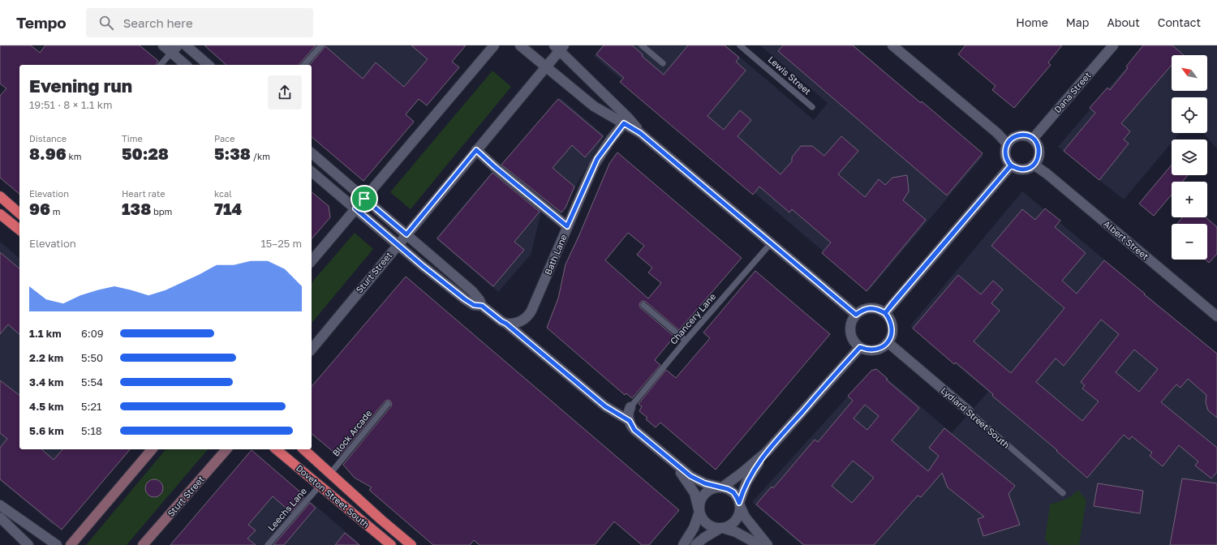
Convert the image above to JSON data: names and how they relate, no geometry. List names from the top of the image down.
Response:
{
  "streets": {
    "highway": ["Doveton Street South"],
    "main road": ["Sturt Street"],
    "street": [
      "Dana Street",
      "Albert Street",
      "Bath Lane",
      "Lydiard Street South"
    ],
    "lane": [
      "Lewis Street",
      "Chancery Lane",
      "Block Arcade",
      "Leechs Lane"
    ]
  },
  "crossings": [
    ["Dana Street", "Albert Street"],
    ["Block Arcade", "Doveton Street South"],
    ["Doveton Street South", "Leechs Lane"]
  ],
  "north": "top left",
  "page": {
    "header": "Tempo",
    "search": "Search here",
    "nav": [
      "Home",
      "Map",
      "About",
      "Contact"
    ],
    "map_buttons": ["+", "−"],
    "heading": ["Evening run", "19:51 · 8 × 1.1 km"],
    "stats": [
      ["Distance", "8.96 km"],
      ["Time", "50:28"],
      ["Pace", "5:38 /km"],
      ["Elevation", "96 m"],
      ["Heart rate", "138 bpm"],
      ["kcal", "714"]
    ],
    "chart": ["Elevation", "15–25 m"],
    "list": [
      {
        "name": "1.1 km",
        "note": "6:09"
      },
      {
        "name": "2.2 km",
        "note": "5:50"
      },
      {
        "name": "3.4 km",
        "note": "5:54"
      },
      {
        "name": "4.5 km",
        "note": "5:21"
      },
      {
        "name": "5.6 km",
        "note": "5:18"
      }
    ]
  }
}
